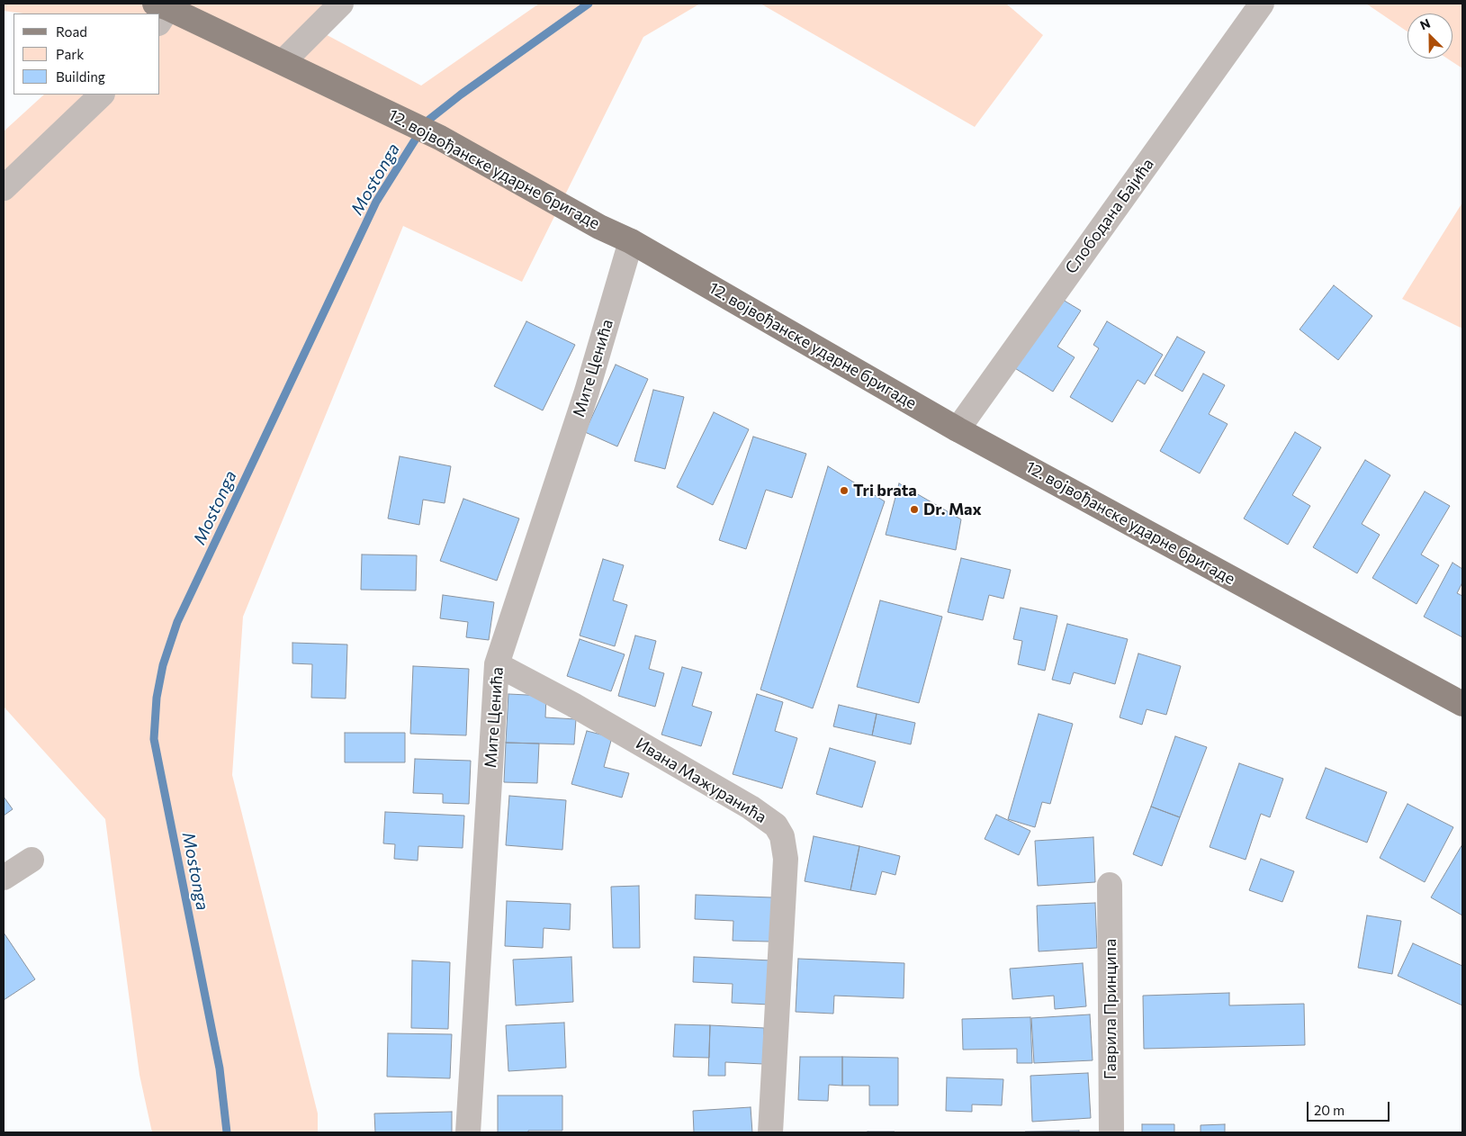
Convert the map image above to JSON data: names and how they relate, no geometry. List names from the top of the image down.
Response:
{
  "streets": {
    "main road": ["12. војвођанске ударне бригаде"],
    "street": [
      "Слободана Бајића",
      "Мите Ценића",
      "Ивана Мажуранића",
      "Гаврила Принципа"
    ]
  },
  "crossings": [
    ["12. војвођанске ударне бригаде", "Слободана Бајића"],
    ["12. војвођанске ударне бригаде", "Мите Ценића"],
    ["Мите Ценића", "Ивана Мажуранића"]
  ],
  "water": ["Mostonga"],
  "places": ["Tri brata", "Dr. Max"],
  "legend": ["Road", "Park", "Building"],
  "scale_bar": "20 m",
  "north": "top left"
}
